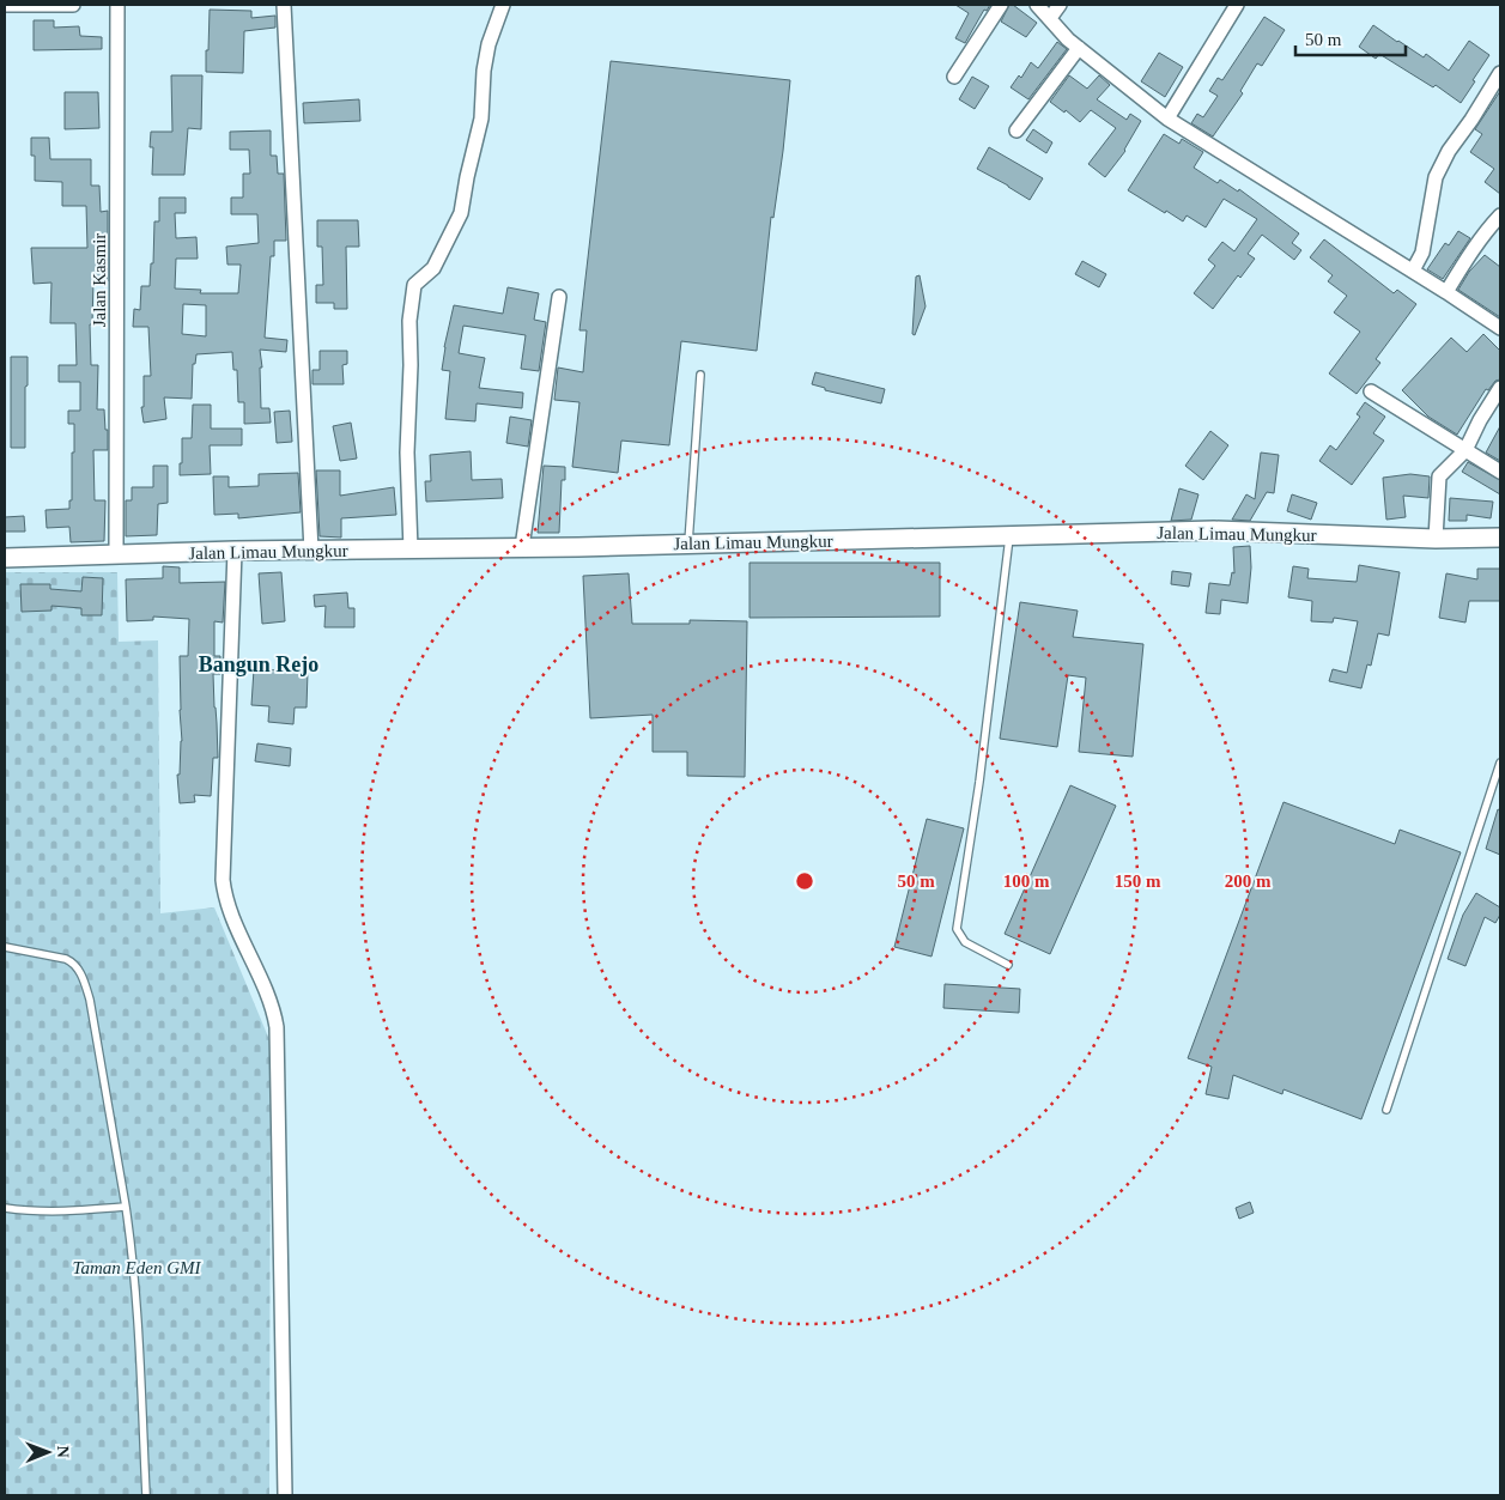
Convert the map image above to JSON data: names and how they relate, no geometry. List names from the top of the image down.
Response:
{
  "streets": {
    "street": ["Jalan Kasmir", "Jalan Limau Mungkur"]
  },
  "crossings": [
    ["Jalan Kasmir", "Jalan Limau Mungkur"]
  ],
  "districts": ["Bangun Rejo"],
  "parks": ["Taman Eden GMI"],
  "scale_bar": "50 m",
  "north": "right",
  "rings": [
    "50 m",
    "100 m",
    "150 m",
    "200 m"
  ]
}
